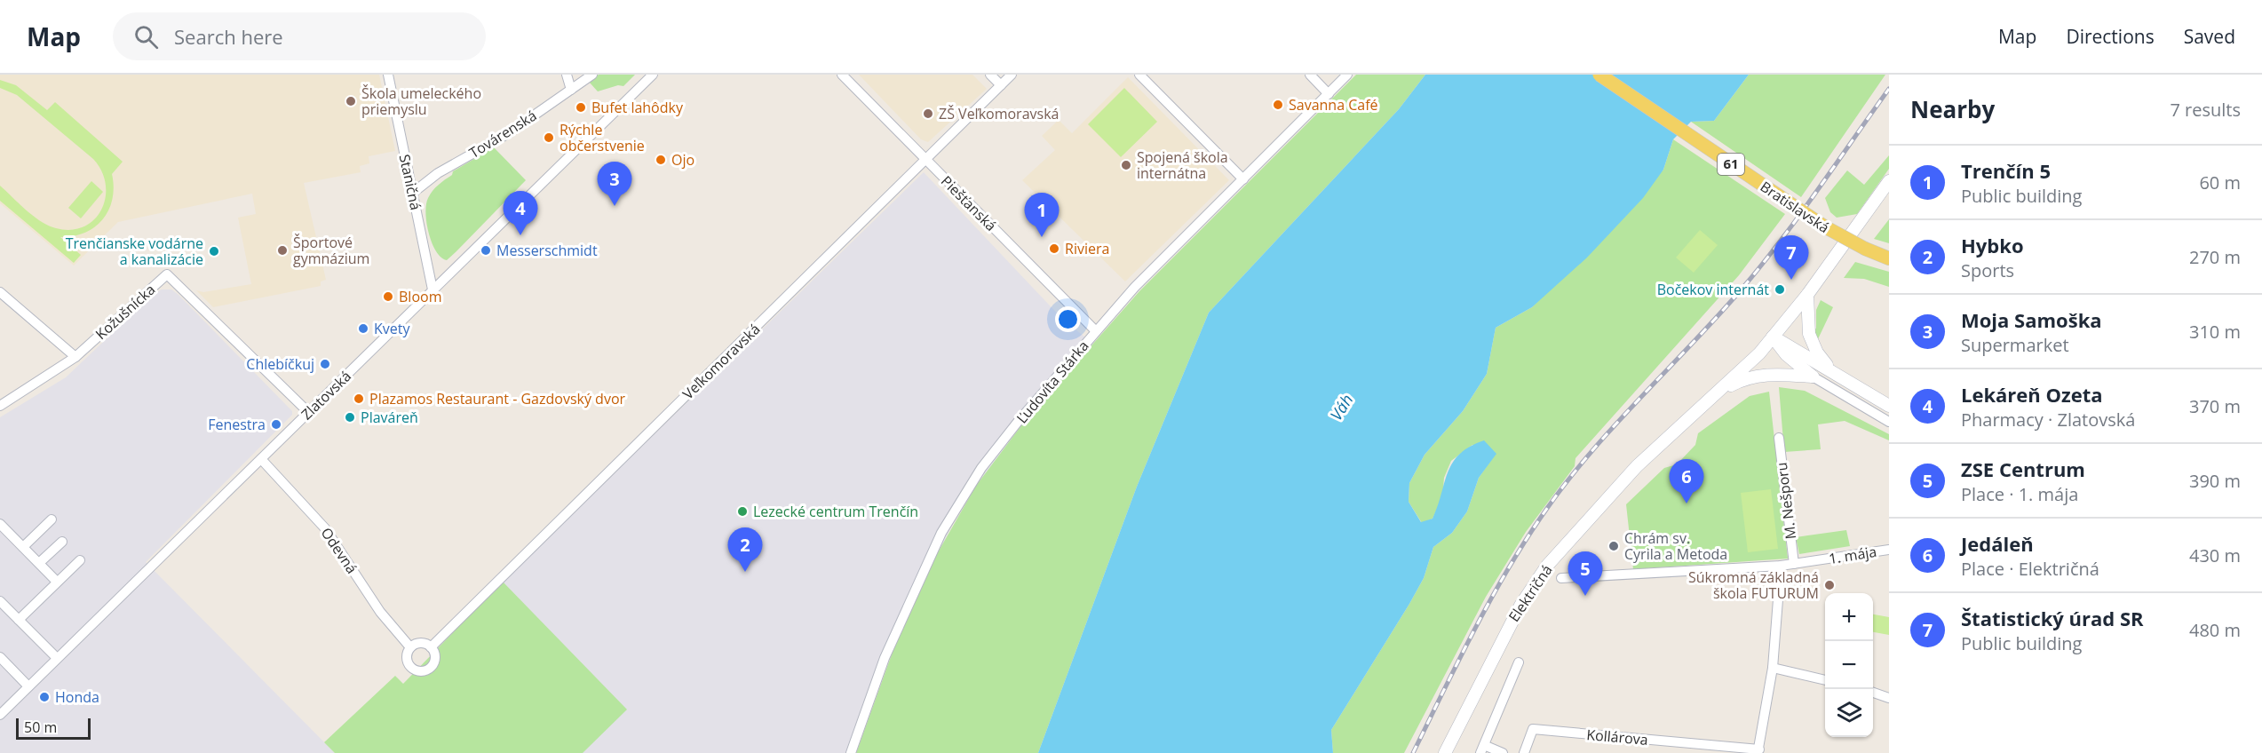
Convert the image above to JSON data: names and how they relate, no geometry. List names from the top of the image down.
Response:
{
  "streets": {
    "main road": ["61", "Bratislavská", "Električná"],
    "street": [
      "Továrenská",
      "Staničná",
      "Piešťanská",
      "Kožušnícka",
      "Veľkomoravská",
      "Ľudovíta Stárka",
      "Zlatovská",
      "M. Nešporu",
      "Odevná",
      "1. mája",
      "Kollárova"
    ]
  },
  "crossings": [
    ["Továrenská", "Staničná"],
    ["Staničná", "Zlatovská"],
    ["Piešťanská", "Veľkomoravská"],
    ["Piešťanská", "Ľudovíta Stárka"],
    ["Kožušnícka", "Zlatovská"],
    ["Veľkomoravská", "Odevná"],
    ["Zlatovská", "Odevná"],
    ["M. Nešporu", "1. mája"]
  ],
  "water": ["Váh"],
  "places": [
    "Škola umeleckého priemyslu",
    "Savanna Café",
    "Bufet lahôdky",
    "ZŠ Veľkomoravská",
    "Rýchle občerstvenie",
    "Ojo",
    "Spojená škola internátna",
    "Riviera",
    "Športové gymnázium",
    "Messerschmidt",
    "Trenčianske vodárne a kanalizácie",
    "Bočekov internát",
    "Bloom",
    "Kvety",
    "Chlebíčkuj",
    "Plazamos Restaurant - Gazdovský dvor",
    "Plaváreň",
    "Fenestra",
    "Lezecké centrum Trenčín",
    "Chrám sv. Cyrila a Metoda",
    "Súkromná základná škola FUTURUM",
    "Honda"
  ],
  "scale_bar": "50 m",
  "page": {
    "header": "Map",
    "search": "Search here",
    "nav": ["Map", "Directions", "Saved"],
    "heading": ["Nearby", "7 results"],
    "list": [
      {
        "mark": "1",
        "name": "Trenčín 5",
        "note": "Public building",
        "value": "60 m"
      },
      {
        "mark": "2",
        "name": "Hybko",
        "note": "Sports",
        "value": "270 m"
      },
      {
        "mark": "3",
        "name": "Moja Samoška",
        "note": "Supermarket",
        "value": "310 m"
      },
      {
        "mark": "4",
        "name": "Lekáreň Ozeta",
        "note": "Pharmacy · Zlatovská",
        "value": "370 m"
      },
      {
        "mark": "5",
        "name": "ZSE Centrum",
        "note": "Place · 1. mája",
        "value": "390 m"
      },
      {
        "mark": "6",
        "name": "Jedáleň",
        "note": "Place · Električná",
        "value": "430 m"
      },
      {
        "mark": "7",
        "name": "Štatistický úrad SR",
        "note": "Public building",
        "value": "480 m"
      }
    ],
    "pins": [
      "3",
      "4",
      "1",
      "7",
      "6",
      "2",
      "5"
    ],
    "map_buttons": ["+", "−"],
    "scale": "50 m"
  }
}
